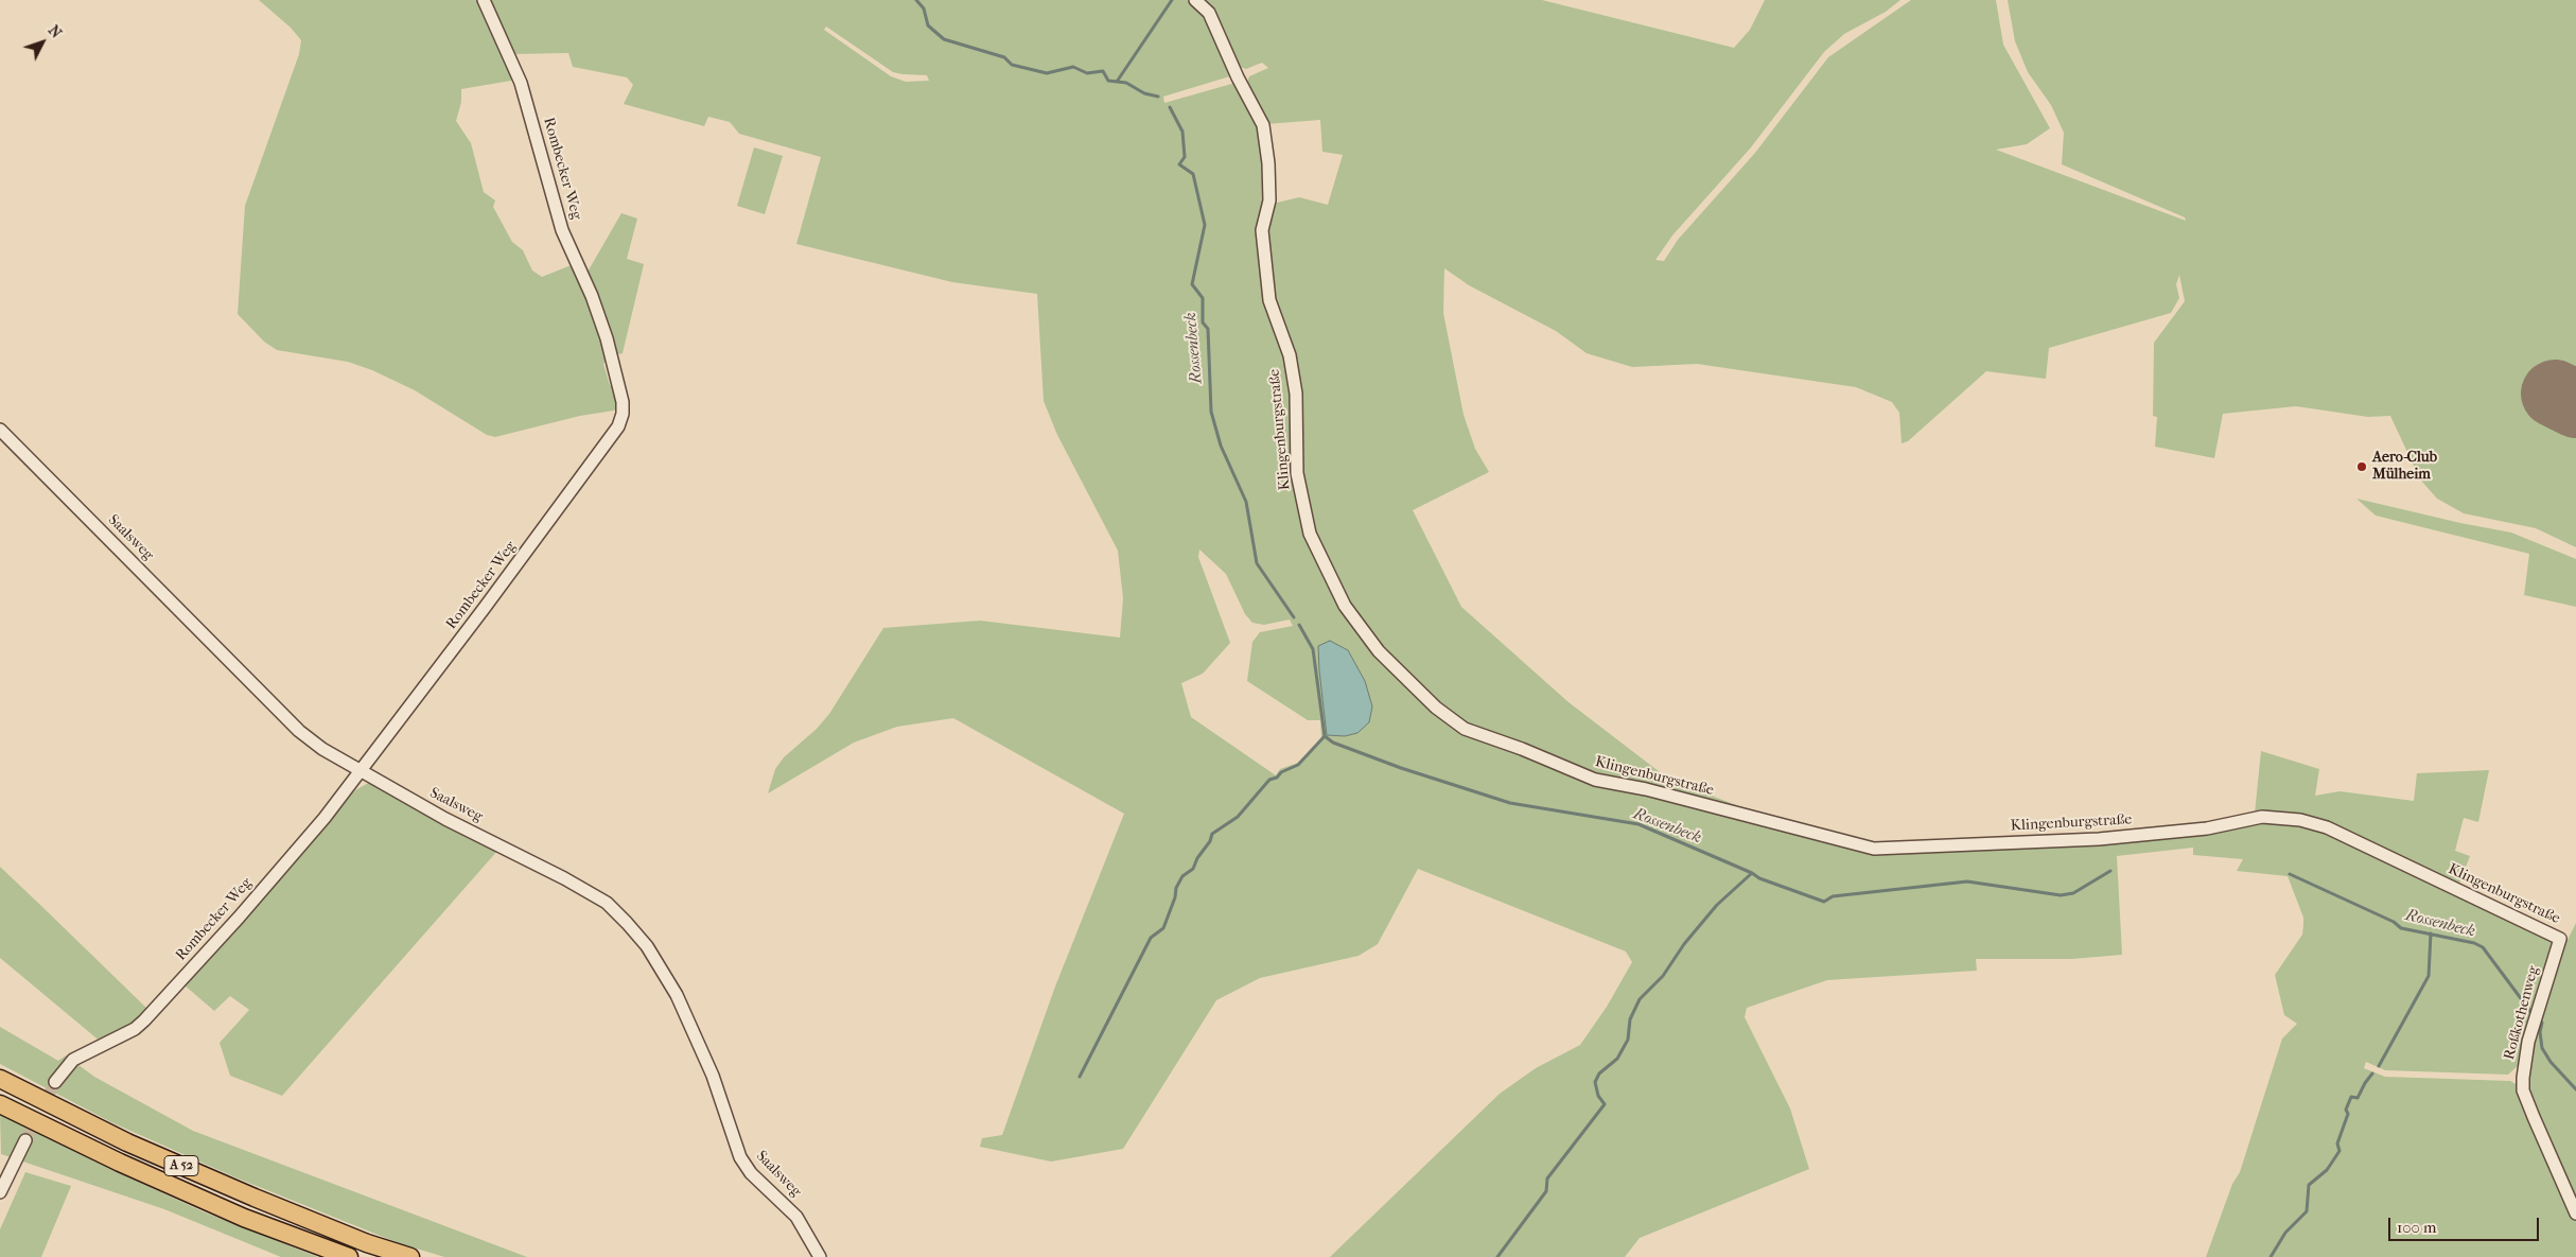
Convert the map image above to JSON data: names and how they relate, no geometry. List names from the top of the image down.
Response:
{
  "streets": {
    "highway": ["A 52"],
    "street": [
      "Rombecker Weg",
      "Klingenburgstraße",
      "Saalsweg",
      "Roßkothenweg"
    ]
  },
  "crossings": [
    ["Rombecker Weg", "Saalsweg"],
    ["Klingenburgstraße", "Roßkothenweg"]
  ],
  "water": ["Rossenbeck"],
  "places": ["Aero-Club Mülheim"],
  "scale_bar": "100 m",
  "north": "top right"
}
